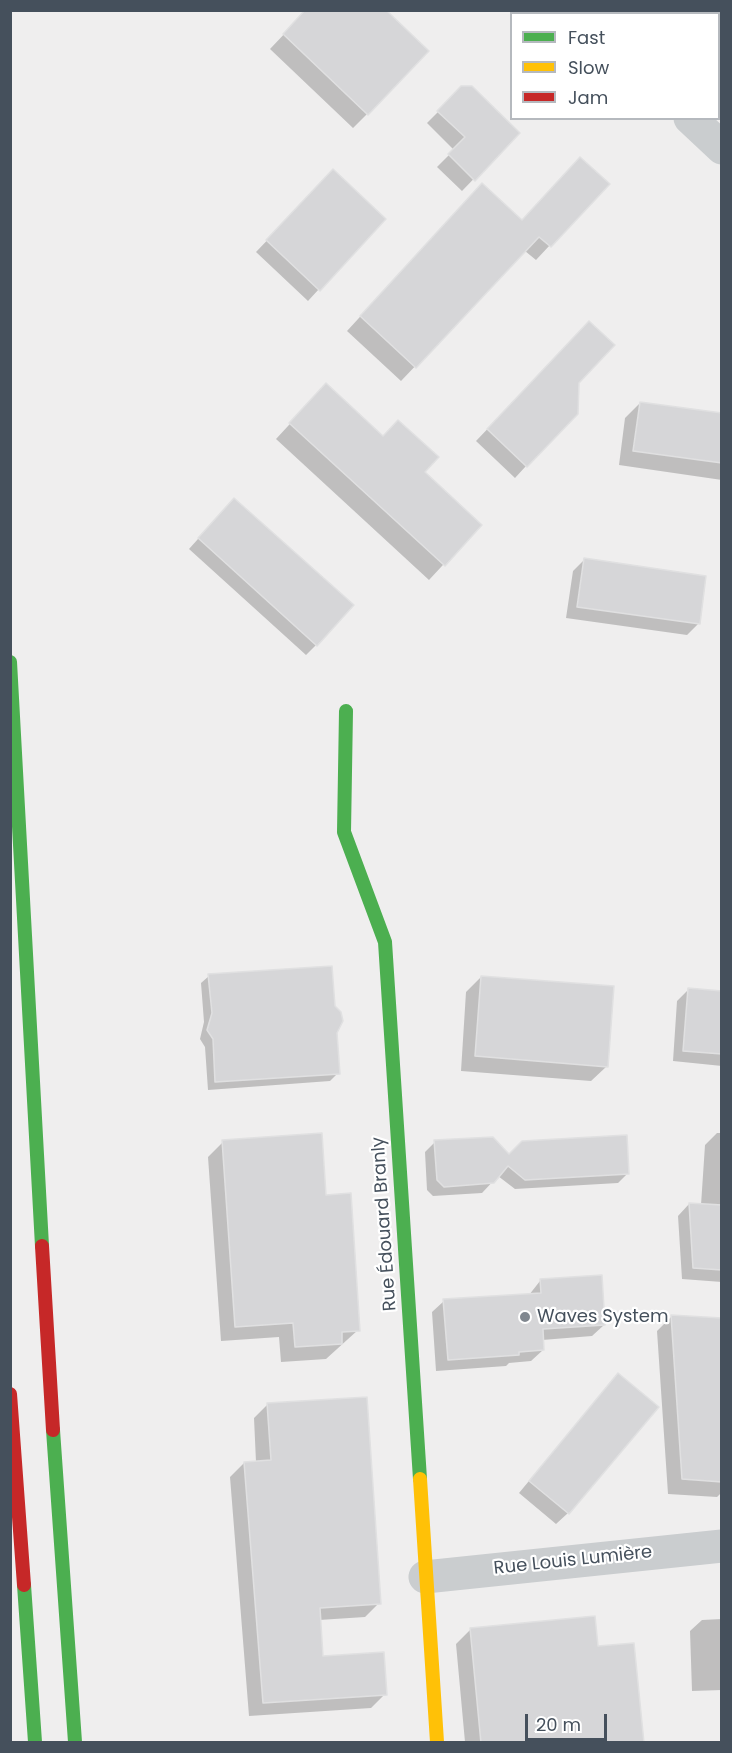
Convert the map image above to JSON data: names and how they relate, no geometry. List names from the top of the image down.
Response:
{
  "streets": {
    "main road": ["Rue Édouard Branly"],
    "street": ["Rue Louis Lumière"]
  },
  "crossings": [
    ["Rue Édouard Branly", "Rue Louis Lumière"]
  ],
  "places": ["Waves System"],
  "legend": ["Fast", "Slow", "Jam"],
  "scale_bar": "20 m"
}
